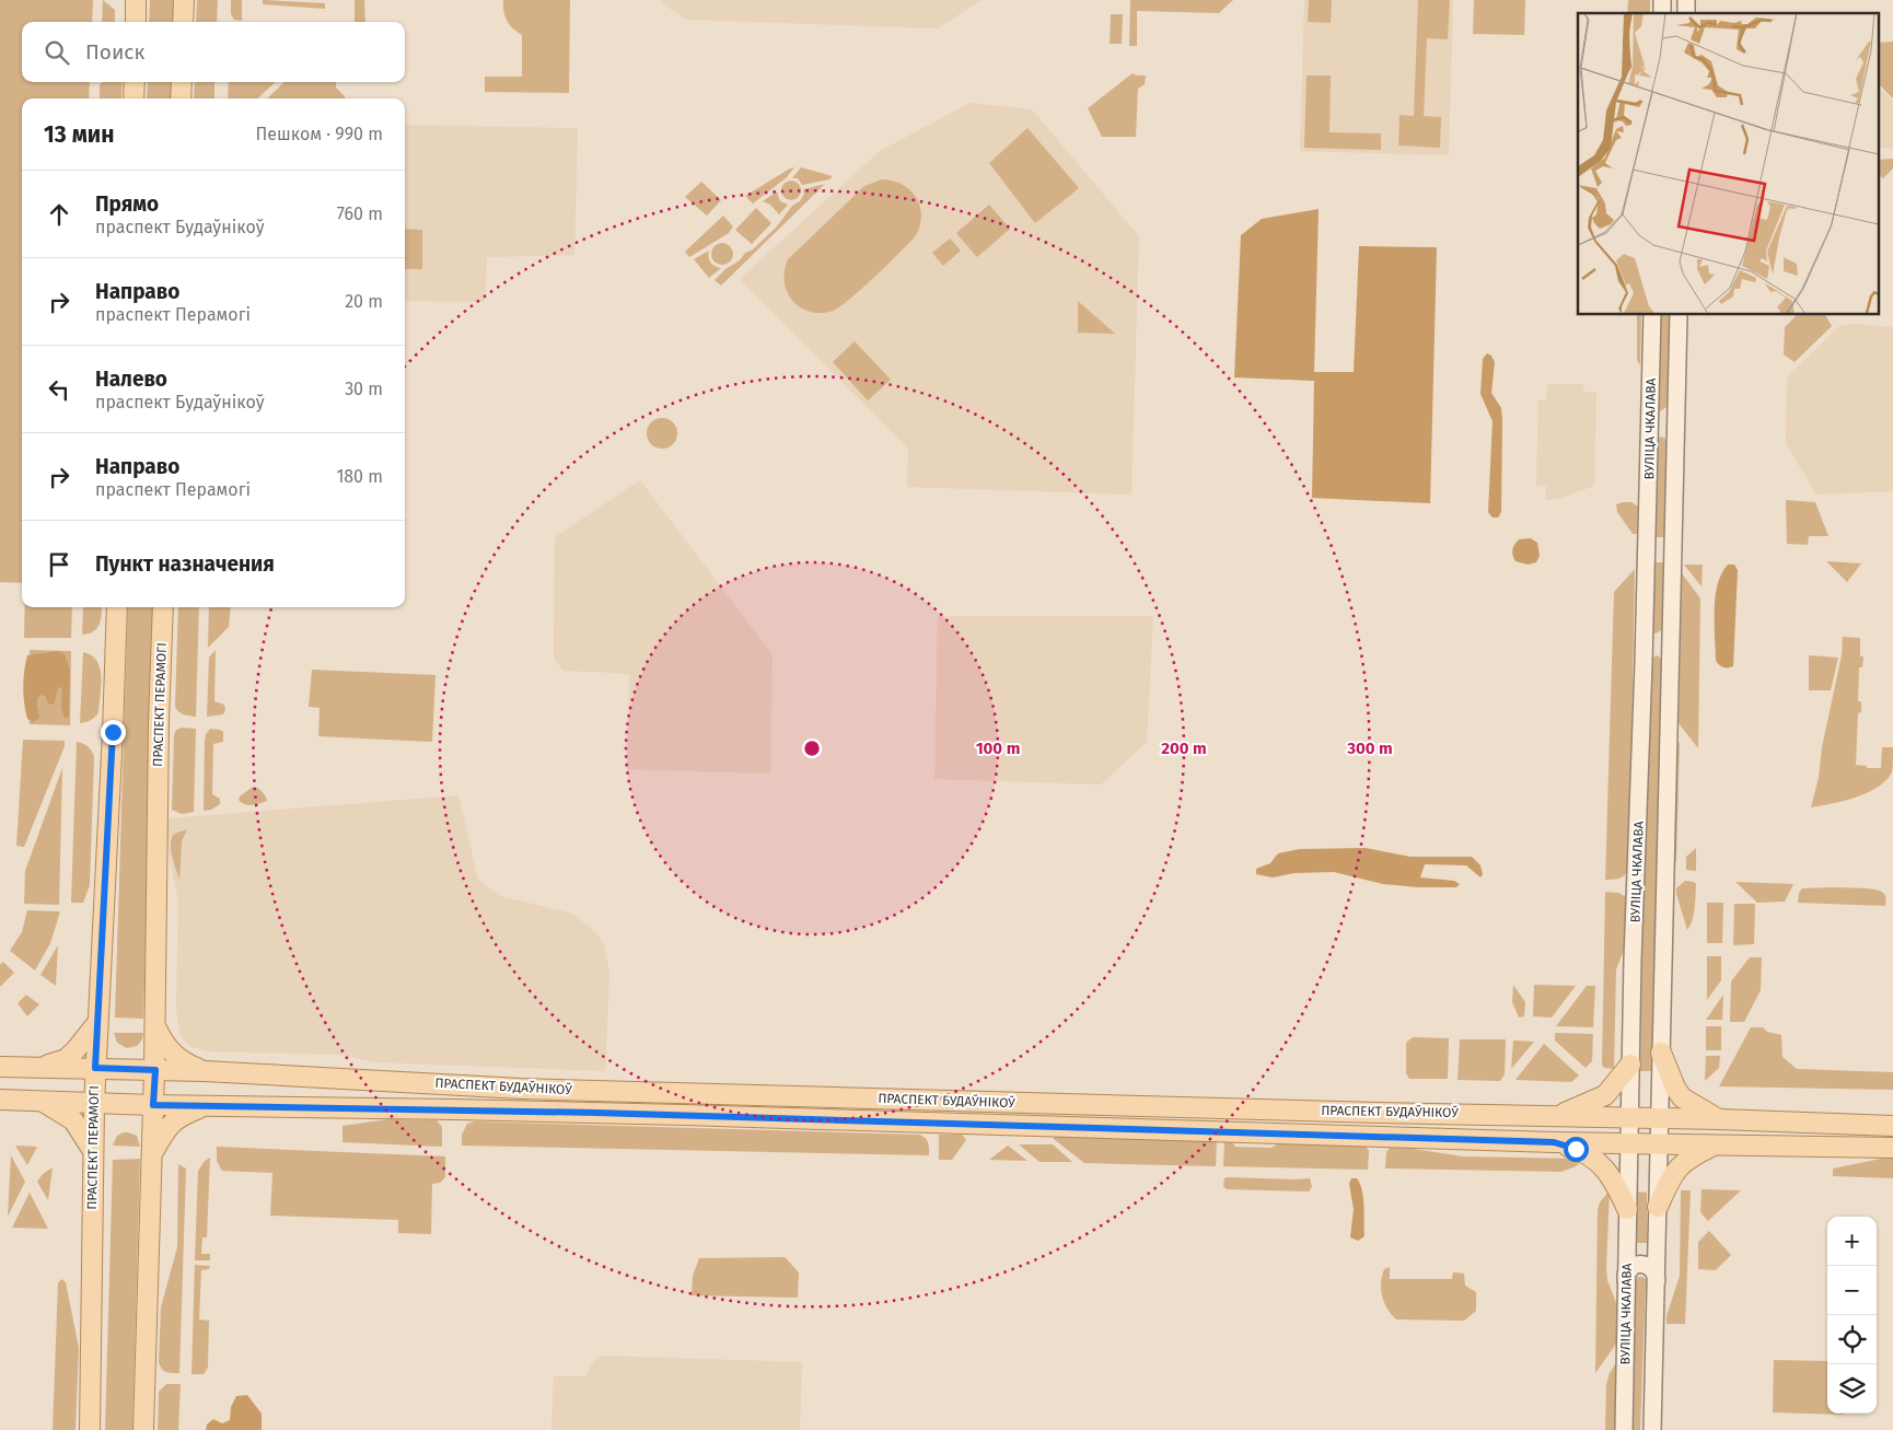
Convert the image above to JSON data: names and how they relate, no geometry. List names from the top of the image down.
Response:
{
  "streets": {
    "main road": ["ВУЛІЦА ЧКАЛАВА", "ПРАСПЕКТ ПЕРАМОГІ", "ПРАСПЕКТ БУДАЎНІКОЎ"]
  },
  "crossings": [
    ["ВУЛІЦА ЧКАЛАВА", "ПРАСПЕКТ БУДАЎНІКОЎ"],
    ["ПРАСПЕКТ ПЕРАМОГІ", "ПРАСПЕКТ БУДАЎНІКОЎ"]
  ],
  "page": {
    "search": "Поиск",
    "heading": ["13 мин", "Пешком · 990 m"],
    "list": [
      ["Прямо", "праспект Будаўнікоў", "760 m"],
      ["Направо", "праспект Перамогі", "20 m"],
      ["Налево", "праспект Будаўнікоў", "30 m"],
      ["Направо", "праспект Перамогі", "180 m"],
      "Пункт назначения"
    ],
    "map_buttons": ["+", "−"]
  },
  "rings": ["100 m", "200 m", "300 m"]
}
